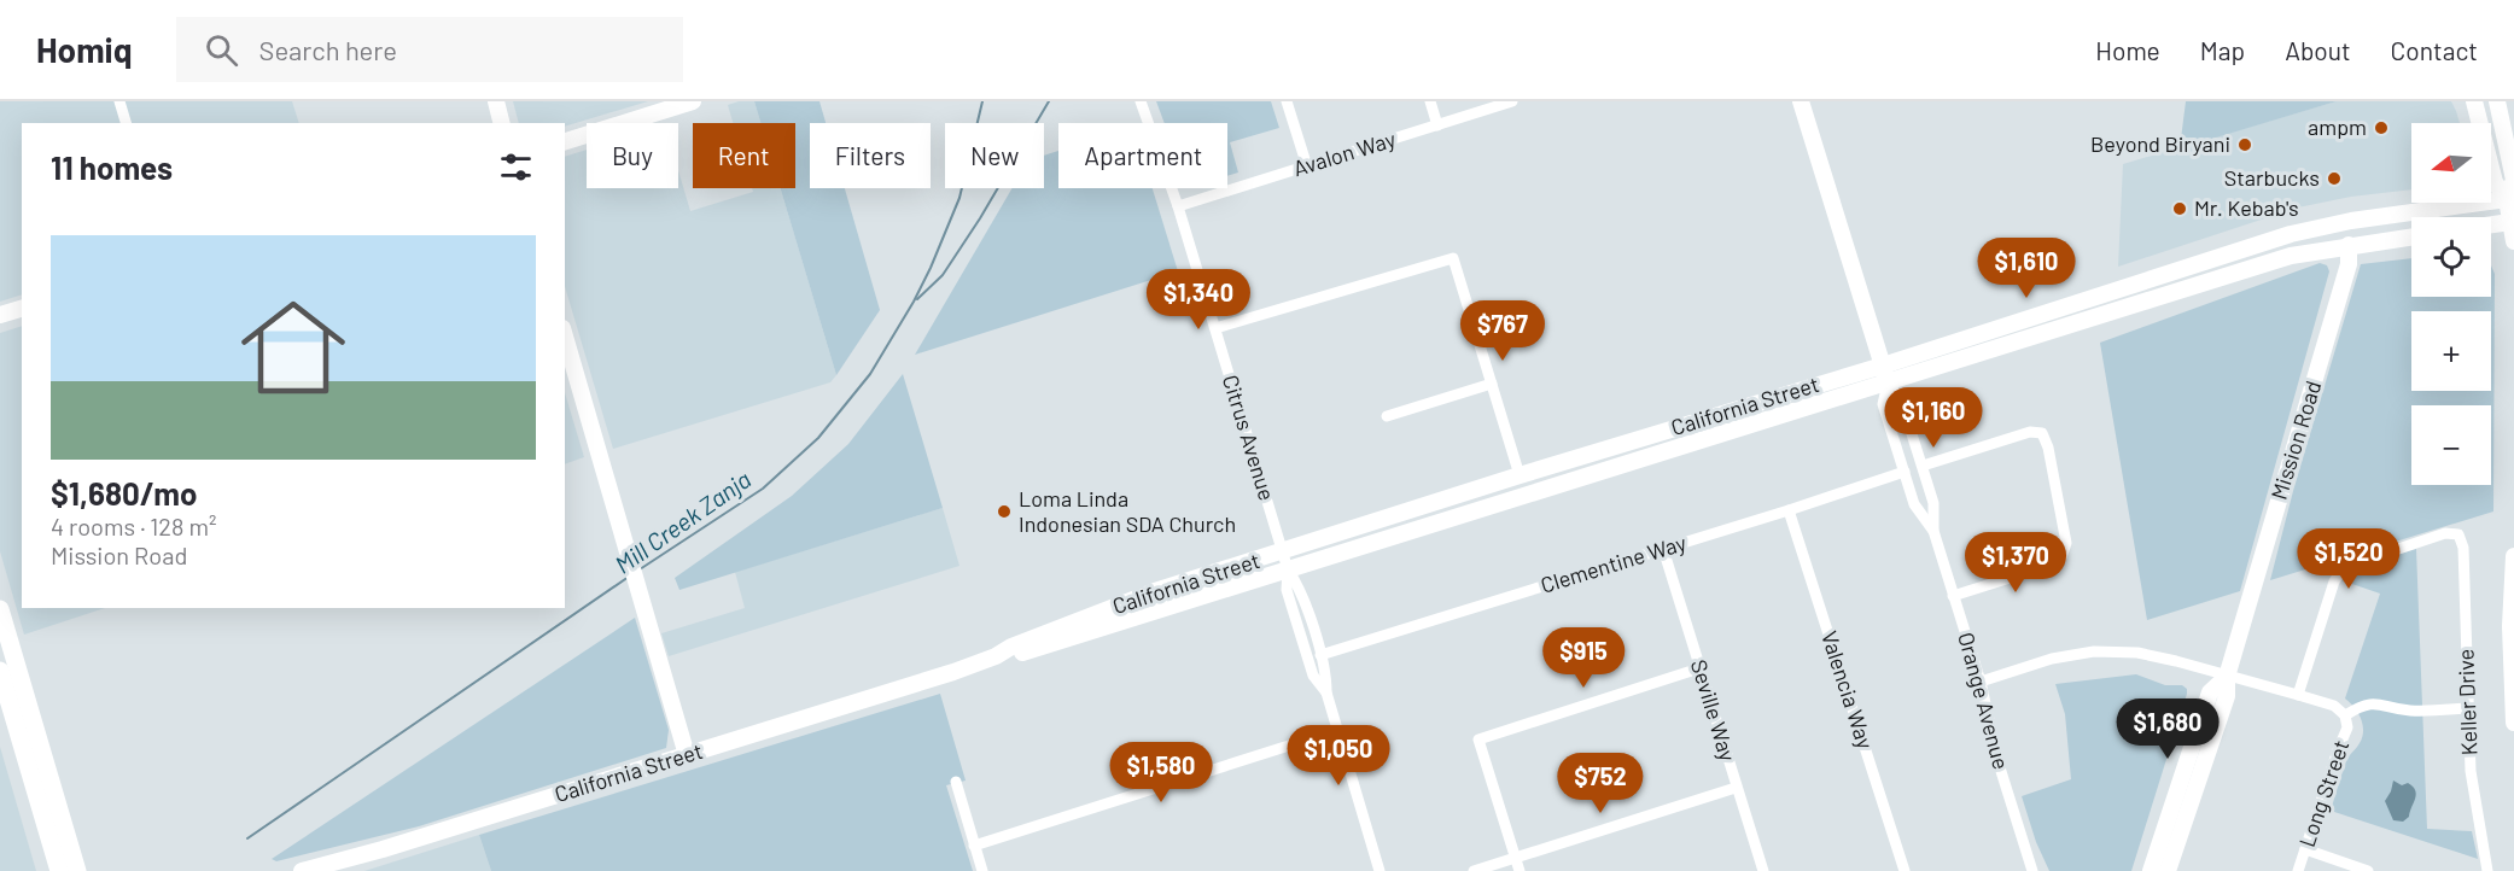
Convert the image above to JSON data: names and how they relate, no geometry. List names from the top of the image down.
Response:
{
  "streets": {
    "main road": ["California Street", "Mission Road", "Orange Avenue"],
    "street": [
      "Avalon Way",
      "Citrus Avenue",
      "Clementine Way",
      "Valencia Way",
      "Keller Drive",
      "Seville Way",
      "Long Street"
    ]
  },
  "crossings": [
    ["Avalon Way", "Citrus Avenue"],
    ["California Street", "Citrus Avenue"],
    ["California Street", "Mission Road"],
    ["California Street", "Orange Avenue"],
    ["Citrus Avenue", "Clementine Way"],
    ["Clementine Way", "Valencia Way"],
    ["Clementine Way", "Orange Avenue"],
    ["Clementine Way", "Seville Way"]
  ],
  "water": ["Mill Creek Zanja"],
  "places": [
    "ampm",
    "Beyond Biryani",
    "Starbucks",
    "Mr. Kebab's",
    "Loma Linda Indonesian SDA Church"
  ],
  "north": "left",
  "page": {
    "header": "Homiq",
    "search": "Search here",
    "nav": [
      "Home",
      "Map",
      "About",
      "Contact"
    ],
    "map_buttons": ["+", "−"],
    "chip": [
      "Buy",
      "Rent",
      "Filters",
      "New",
      "Apartment"
    ],
    "heading": "11 homes",
    "list": [
      {
        "name": "$1,680/mo",
        "note": "4 rooms · 128 m² · Mission Road"
      }
    ],
    "price": [
      "$1,610",
      "$1,340",
      "$767",
      "$1,160",
      "$1,520",
      "$1,370",
      "$915",
      "$1,680",
      "$1,050",
      "$1,580",
      "$752"
    ]
  }
}
